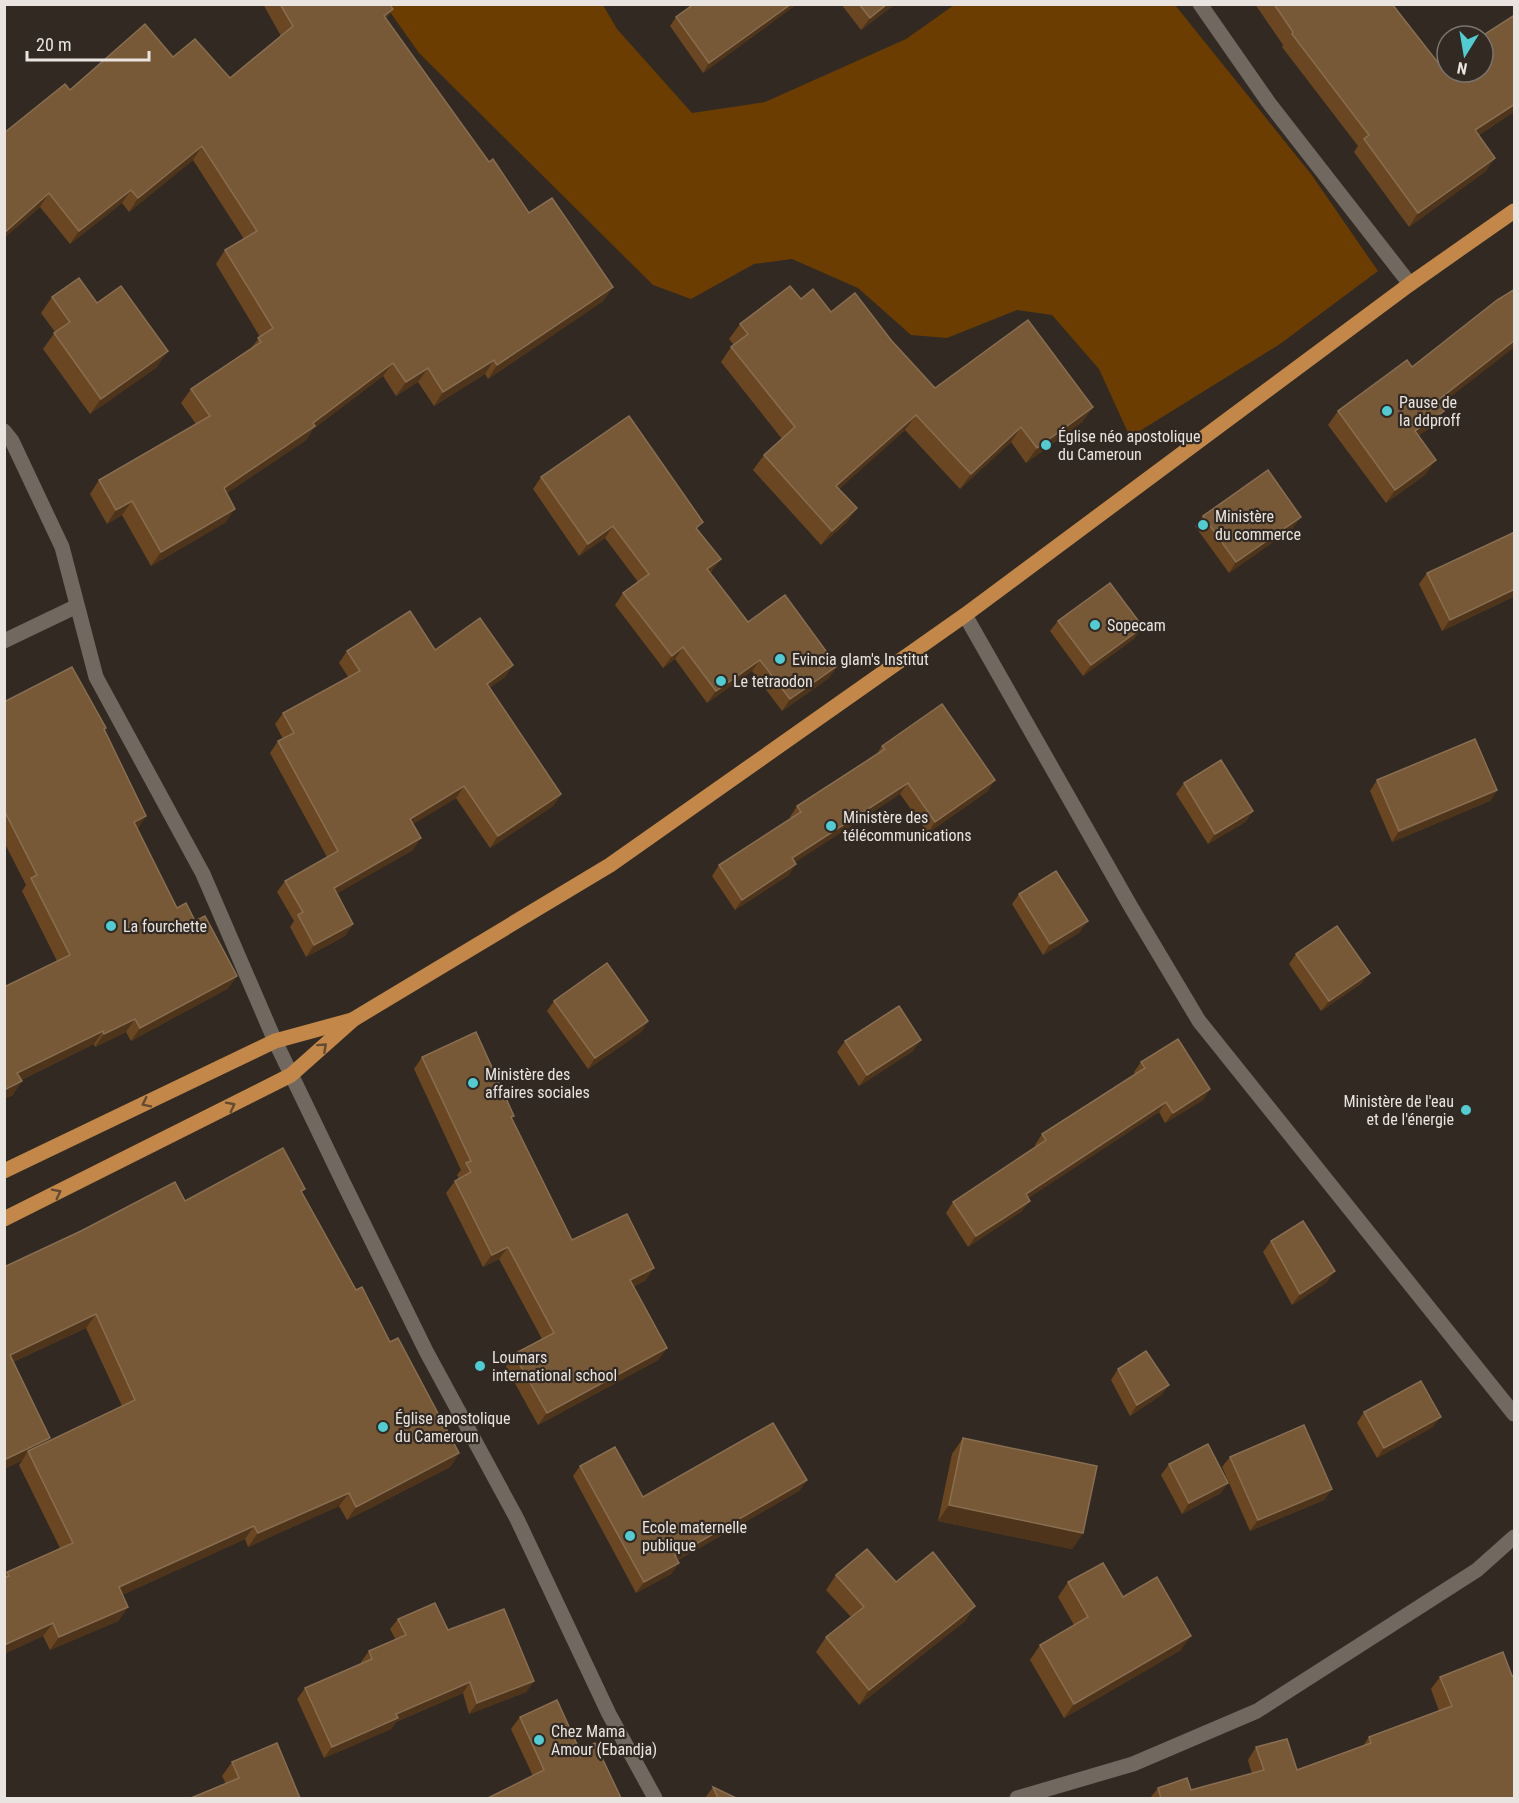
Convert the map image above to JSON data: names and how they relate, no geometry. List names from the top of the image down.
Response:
{
  "places": [
    "Pause de la ddproff",
    "Église néo apostolique du Cameroun",
    "Ministère du commerce",
    "Sopecam",
    "Evincia glam's Institut",
    "Le tetraodon",
    "Ministère des télécommunications",
    "La fourchette",
    "Ministère des affaires sociales",
    "Ministère de l'eau et de l'énergie",
    "Loumars international school",
    "Église apostolique du Cameroun",
    "Ecole maternelle publique",
    "Chez Mama Amour (Ebandja)"
  ],
  "scale_bar": "20 m",
  "north": "bottom"
}
